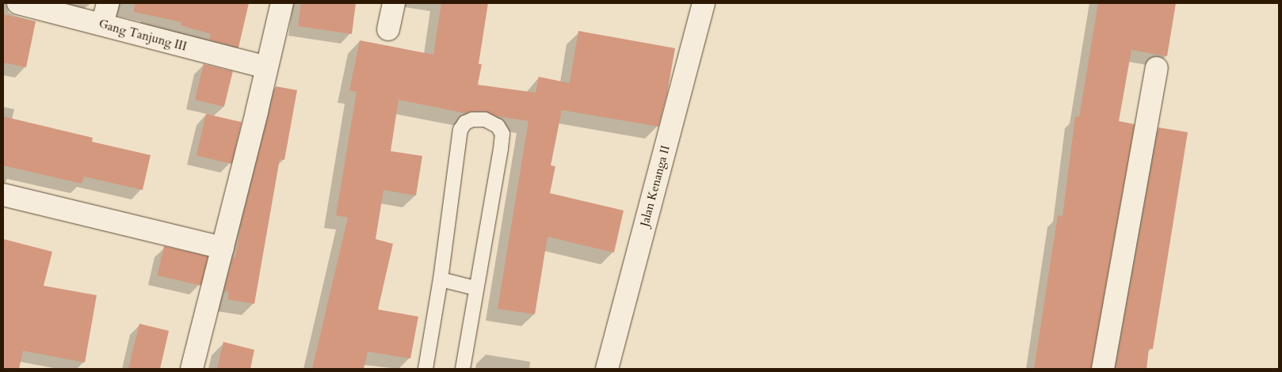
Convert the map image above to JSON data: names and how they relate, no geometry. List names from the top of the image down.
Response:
{
  "streets": {
    "street": ["Gang Tanjung III", "Jalan Kenanga II"]
  }
}
